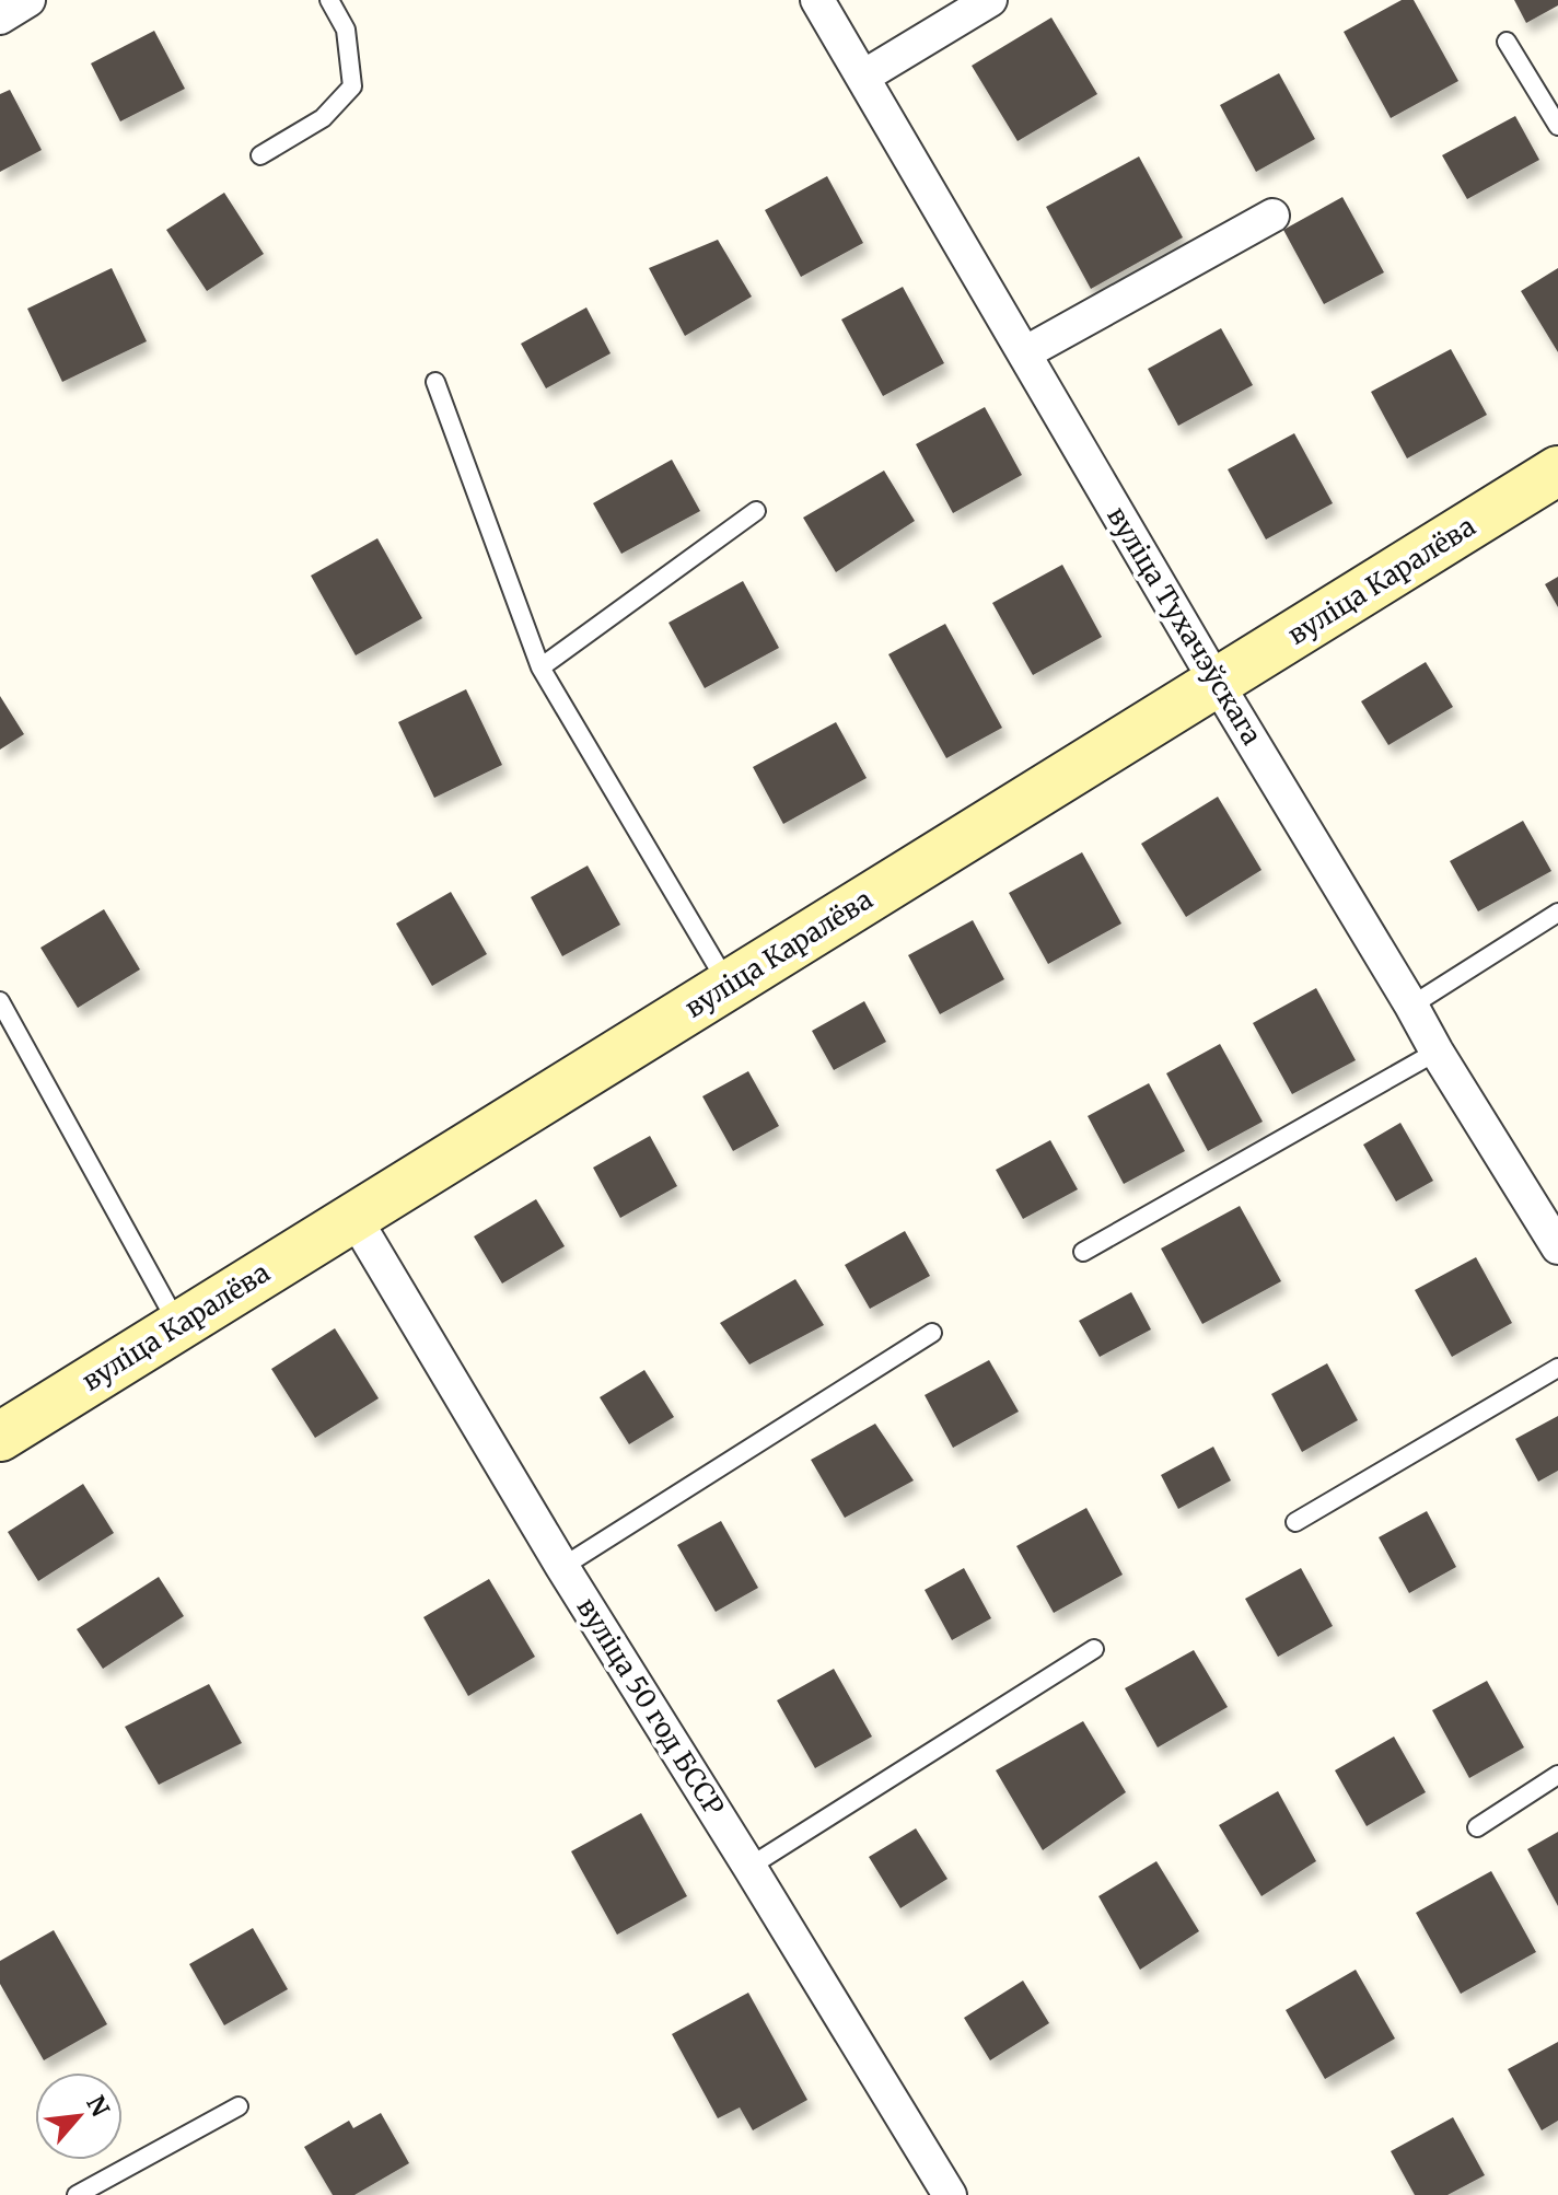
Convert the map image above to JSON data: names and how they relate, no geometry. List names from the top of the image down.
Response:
{
  "streets": {
    "main road": ["вуліца Каралёва"],
    "street": ["вуліца Тухачэўскага", "вуліца 50 год БССР"]
  },
  "crossings": [
    ["вуліца Каралёва", "вуліца Тухачэўскага"],
    ["вуліца Каралёва", "вуліца 50 год БССР"]
  ],
  "north": "top right"
}
